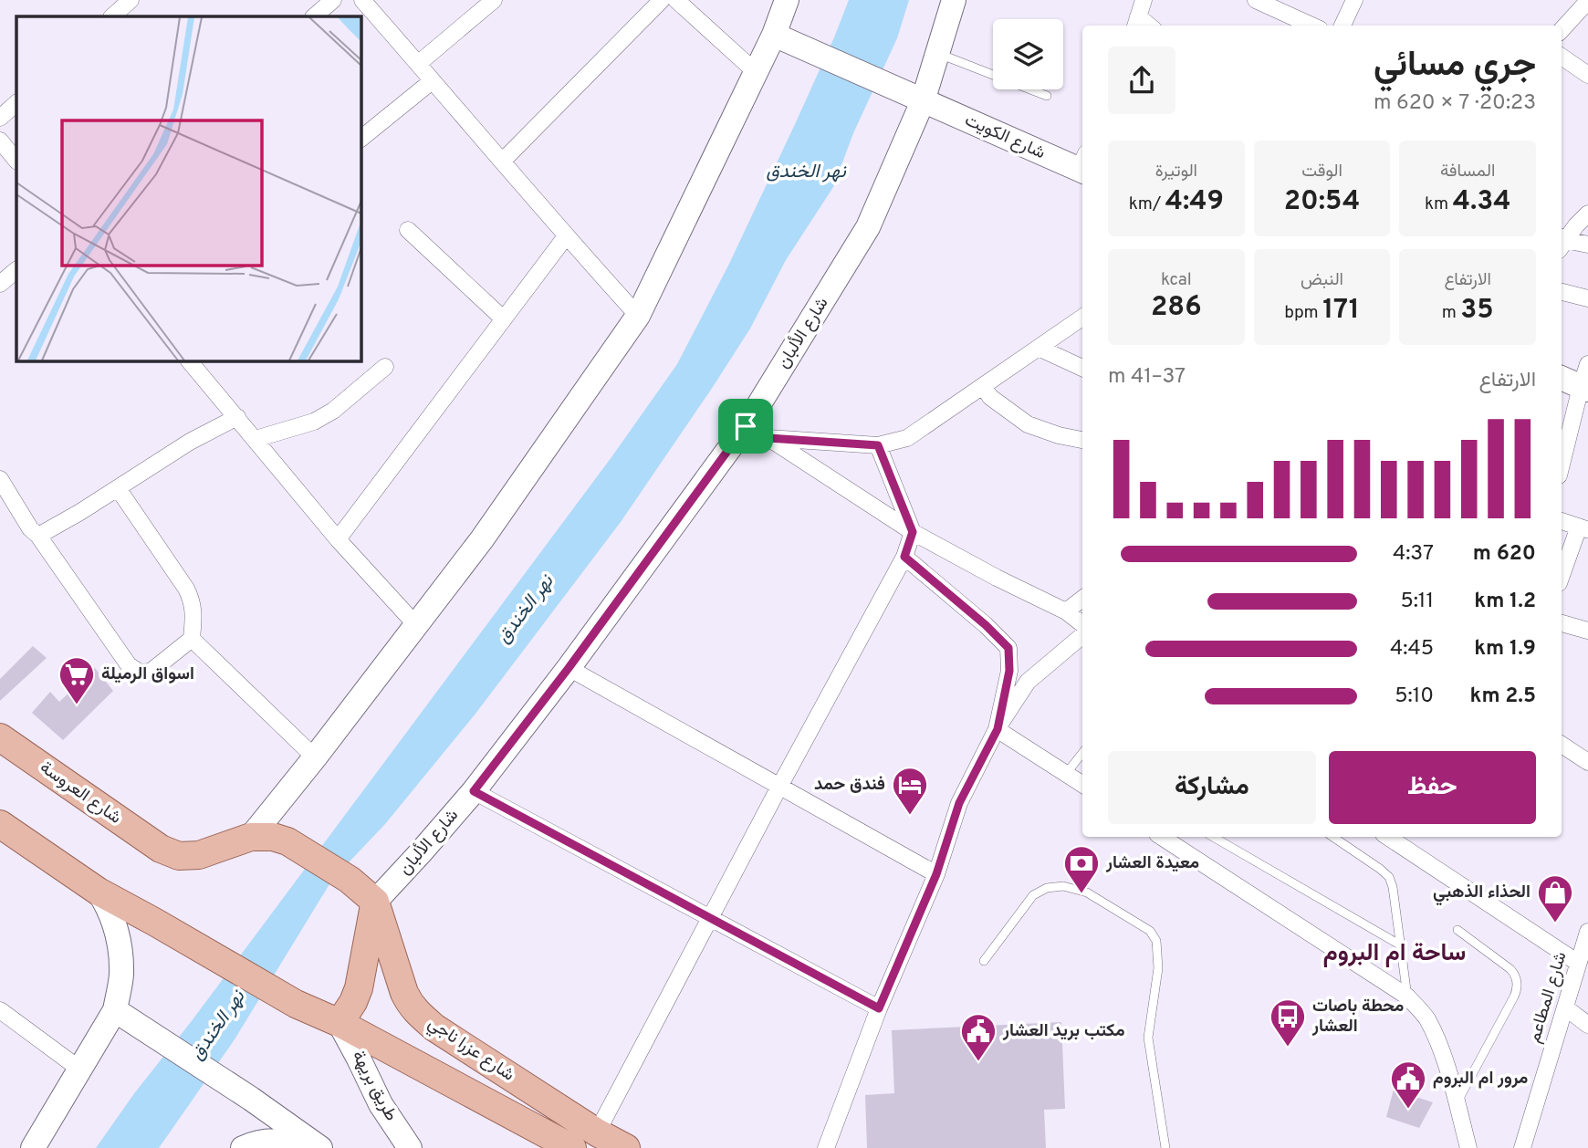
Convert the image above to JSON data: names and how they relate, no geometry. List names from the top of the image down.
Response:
{
  "streets": {
    "main road": [
      "شارع الكويت",
      "شارع الألبان",
      "شارع العروسة",
      "شارع عزرا ناجي",
      "طريق بريهة"
    ],
    "street": ["شارع المطاعم"]
  },
  "crossings": [
    ["شارع الكويت", "شارع الألبان"],
    ["شارع الألبان", "شارع عزرا ناجي"],
    ["شارع عزرا ناجي", "طريق بريهة"]
  ],
  "districts": ["ساحة ام البروم"],
  "water": ["نهر الخندق"],
  "places": {
    "supermarket": ["اسواق الرميلة"],
    "hotel": ["فندق حمد"],
    "bank": ["معيدة العشار"],
    "shop": ["الحذاء الذهبي"],
    "bus stop": ["محطة باصات العشار"],
    "public building": ["مكتب بريد العشار", "مرور ام البروم"]
  },
  "page": {
    "heading": ["جري مسائي", "20:23 · 7 × 620 m"],
    "stats": [
      ["المسافة", "4.34 km"],
      ["الوقت", "20:54"],
      ["الوتيرة", "4:49 /km"],
      ["الارتفاع", "35 m"],
      ["النبض", "171 bpm"],
      ["kcal", "286"]
    ],
    "chart": ["الارتفاع", "37–41 m"],
    "list": [
      {
        "name": "620 m",
        "note": "4:37"
      },
      {
        "name": "1.2 km",
        "note": "5:11"
      },
      {
        "name": "1.9 km",
        "note": "4:45"
      },
      {
        "name": "2.5 km",
        "note": "5:10"
      }
    ],
    "buttons": ["حفظ", "مشاركة"]
  }
}
